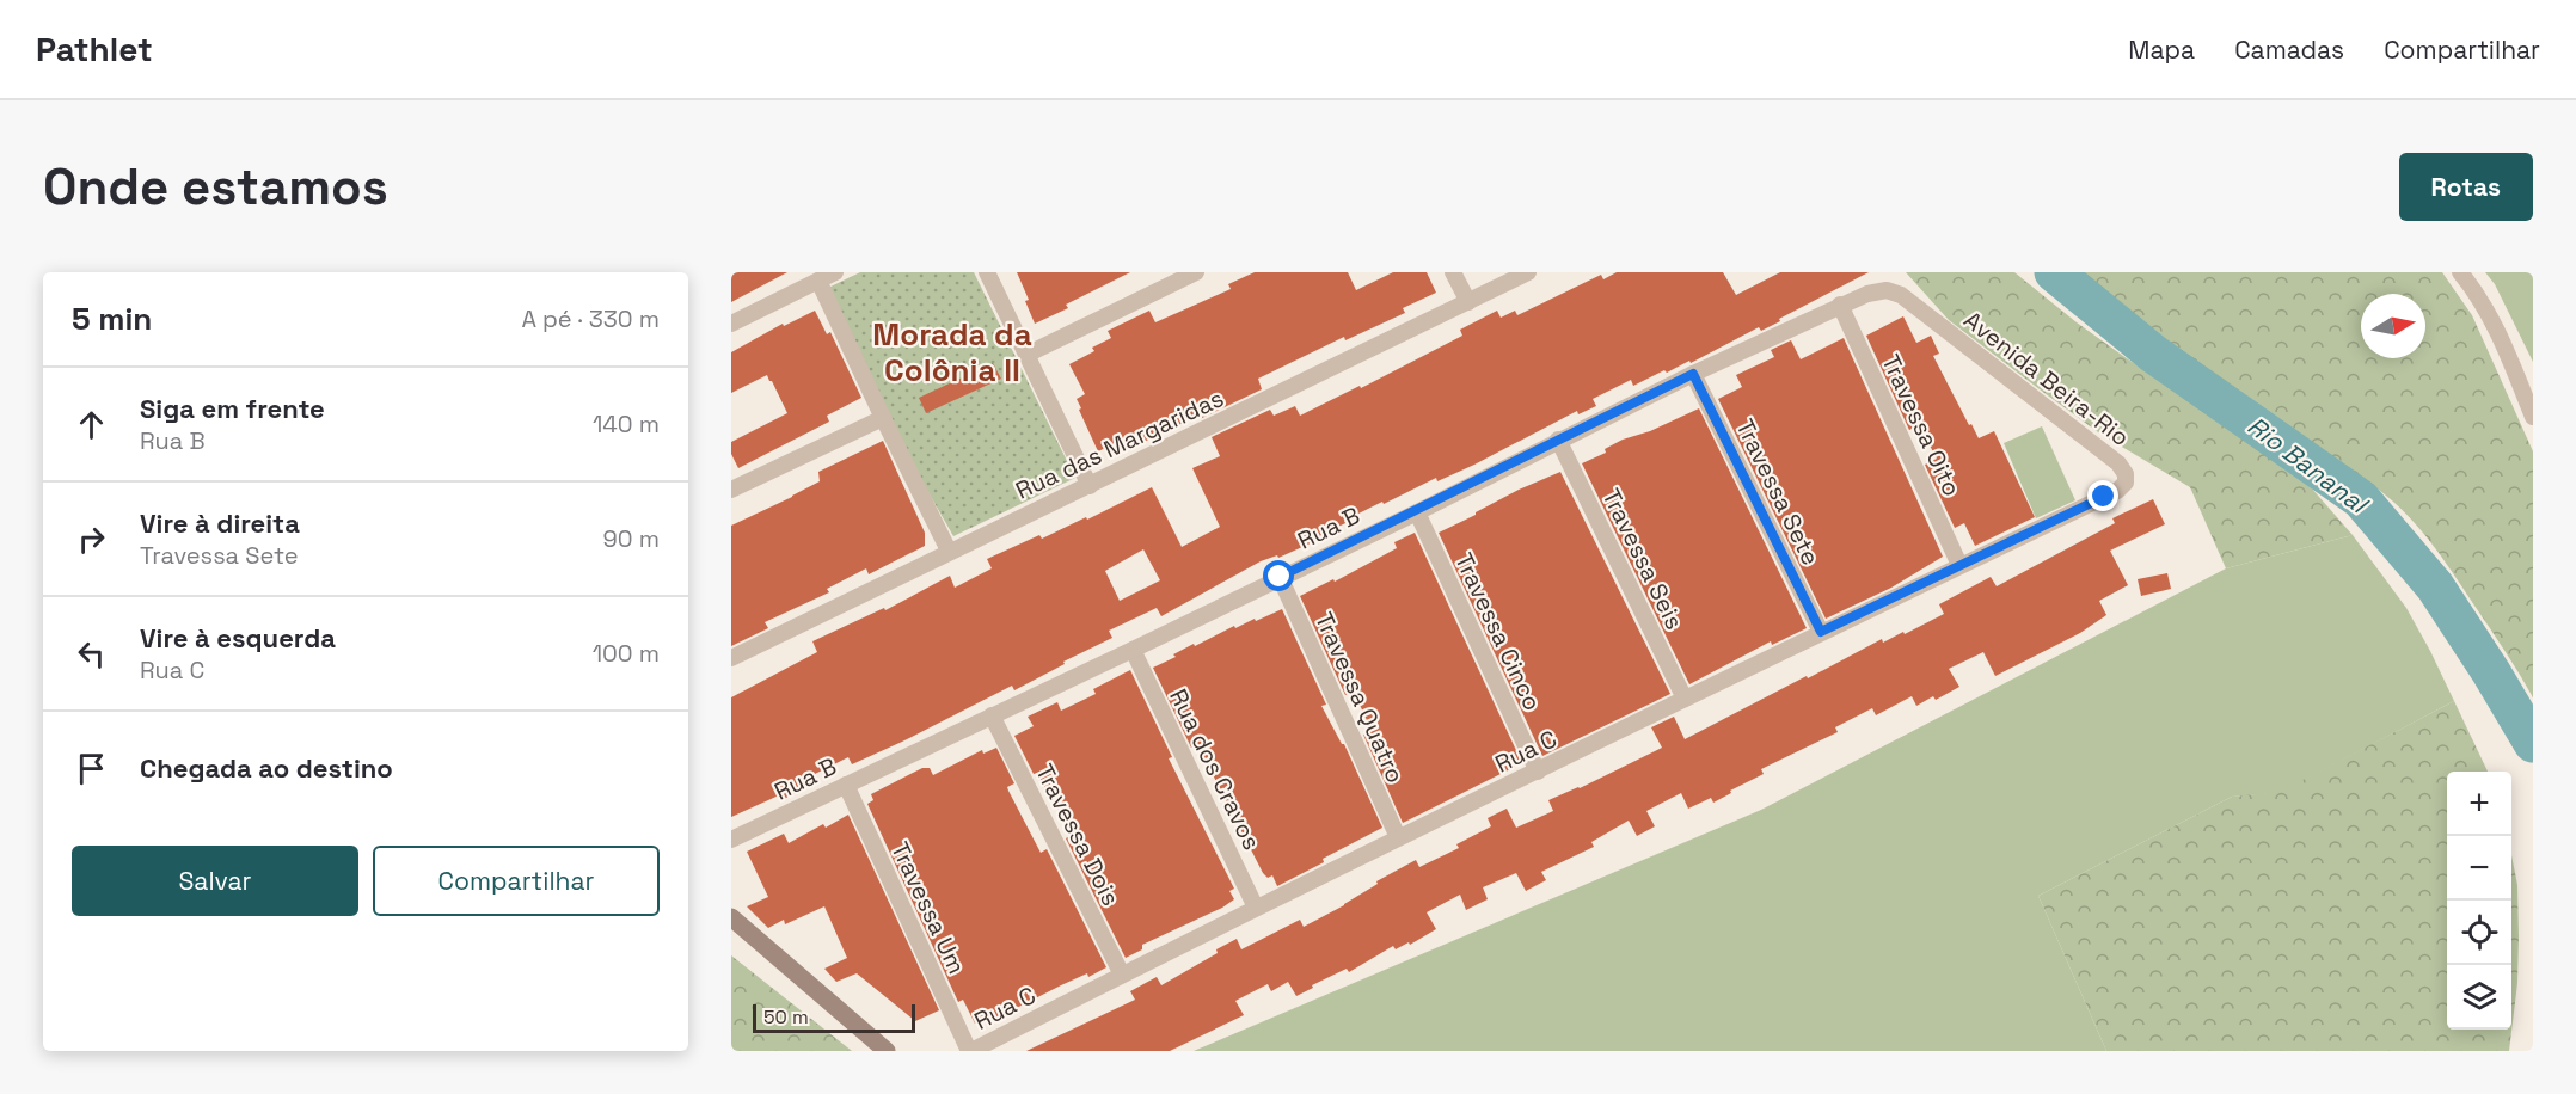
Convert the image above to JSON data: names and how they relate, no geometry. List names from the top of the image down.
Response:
{
  "streets": {
    "street": [
      "Avenida Beira-Rio",
      "Travessa Oito",
      "Rua das Margaridas",
      "Travessa Sete",
      "Rua B",
      "Travessa Seis",
      "Travessa Cinco",
      "Travessa Quatro",
      "Rua C",
      "Rua dos Cravos",
      "Travessa Dois",
      "Travessa Um"
    ]
  },
  "crossings": [
    ["Avenida Beira-Rio", "Rua B"],
    ["Avenida Beira-Rio", "Rua C"],
    ["Travessa Oito", "Rua B"],
    ["Travessa Oito", "Rua C"],
    ["Travessa Sete", "Rua B"],
    ["Travessa Sete", "Rua C"],
    ["Rua B", "Travessa Seis"],
    ["Rua B", "Travessa Cinco"],
    ["Rua B", "Travessa Quatro"],
    ["Rua B", "Rua dos Cravos"],
    ["Rua B", "Travessa Dois"],
    ["Rua B", "Travessa Um"],
    ["Travessa Seis", "Rua C"],
    ["Travessa Cinco", "Rua C"],
    ["Travessa Quatro", "Rua C"],
    ["Rua C", "Rua dos Cravos"],
    ["Rua C", "Travessa Dois"],
    ["Rua C", "Travessa Um"]
  ],
  "districts": ["Morada da Colônia II"],
  "water": ["Rio Bananal"],
  "scale_bar": "50 m",
  "north": "right",
  "page": {
    "header": "Pathlet",
    "nav": ["Mapa", "Camadas", "Compartilhar"],
    "buttons": [
      "Rotas",
      ["Salvar", "Compartilhar"]
    ],
    "title": "Onde estamos",
    "heading": ["5 min", "A pé · 330 m"],
    "list": [
      ["Siga em frente", "Rua B", "140 m"],
      ["Vire à direita", "Travessa Sete", "90 m"],
      ["Vire à esquerda", "Rua C", "100 m"],
      "Chegada ao destino"
    ],
    "map_buttons": ["+", "−"],
    "scale": "50 m"
  }
}
